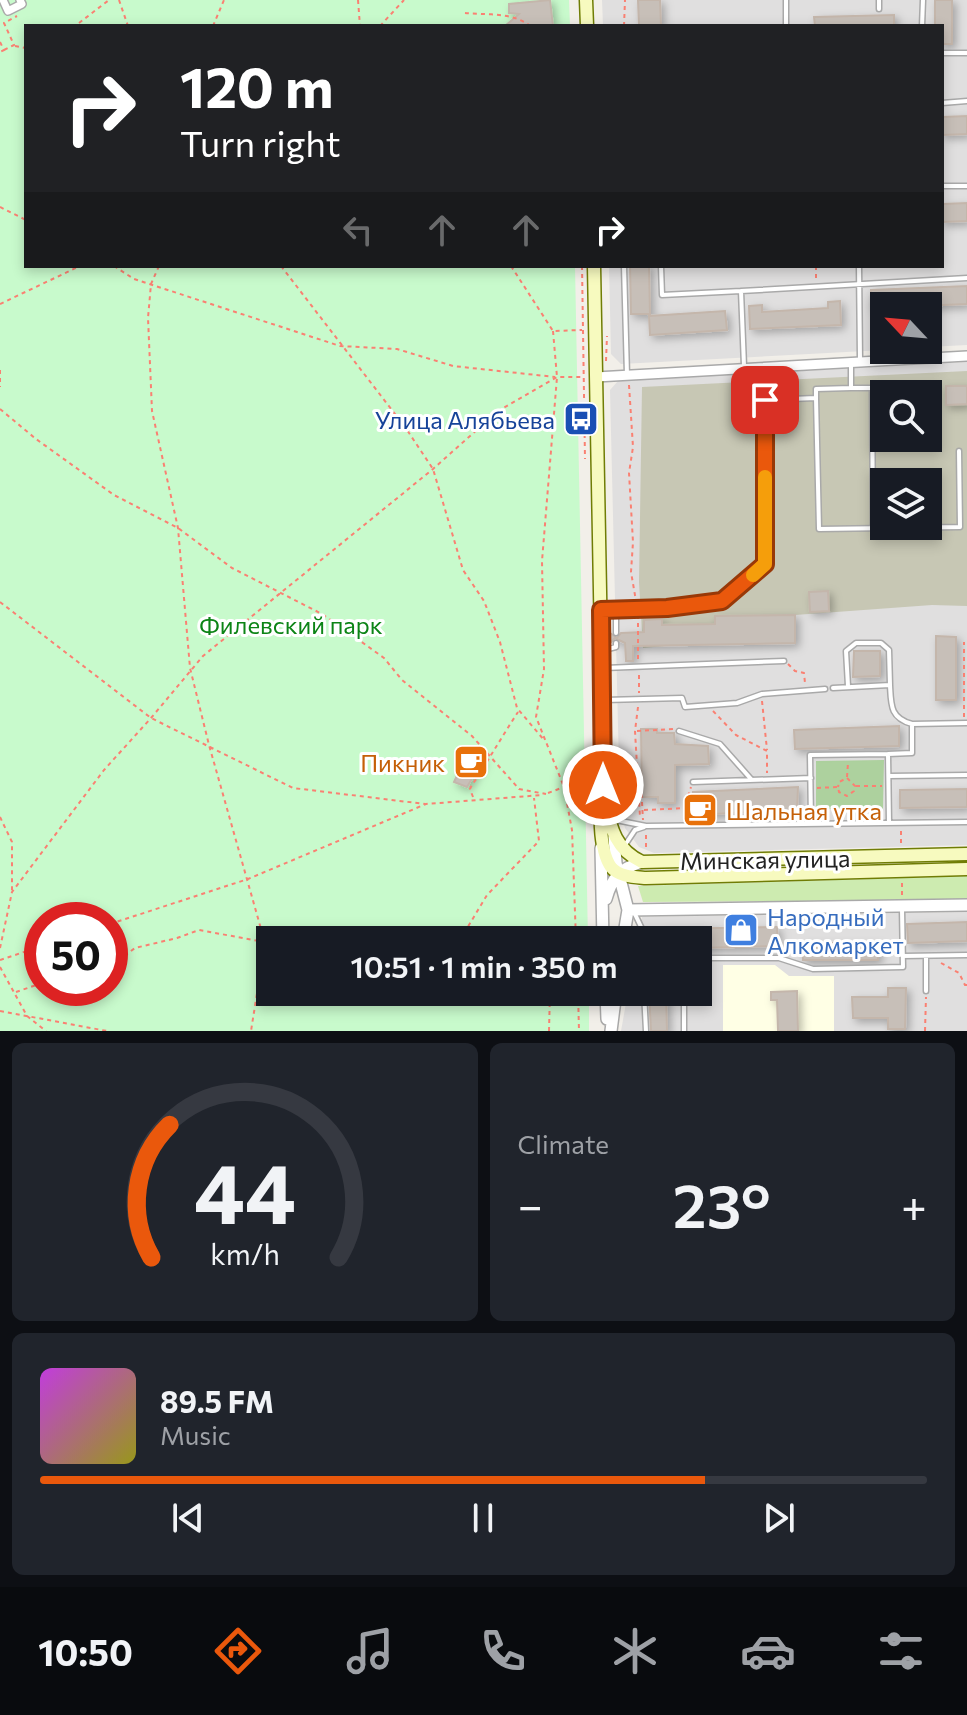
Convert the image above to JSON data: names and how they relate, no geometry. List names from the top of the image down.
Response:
{
  "streets": {
    "main road": ["Минская улица"]
  },
  "parks": ["Филевский парк"],
  "places": {
    "bus stop": ["Улица Алябьева"],
    "cafe": ["Пикник", "Шальная утка"],
    "shop": ["Народный Алкомаркет"]
  },
  "north": "top left",
  "page": {
    "turn": ["120 m", "Turn right"],
    "limit": "50",
    "trip": "10:51 · 1 min · 350 m",
    "tile": "Climate",
    "heat": ["−", "23°", "+"],
    "song": ["89.5 FM", "Music"],
    "tabs": "10:50",
    "gauge": ["44", "km/h"]
  }
}
